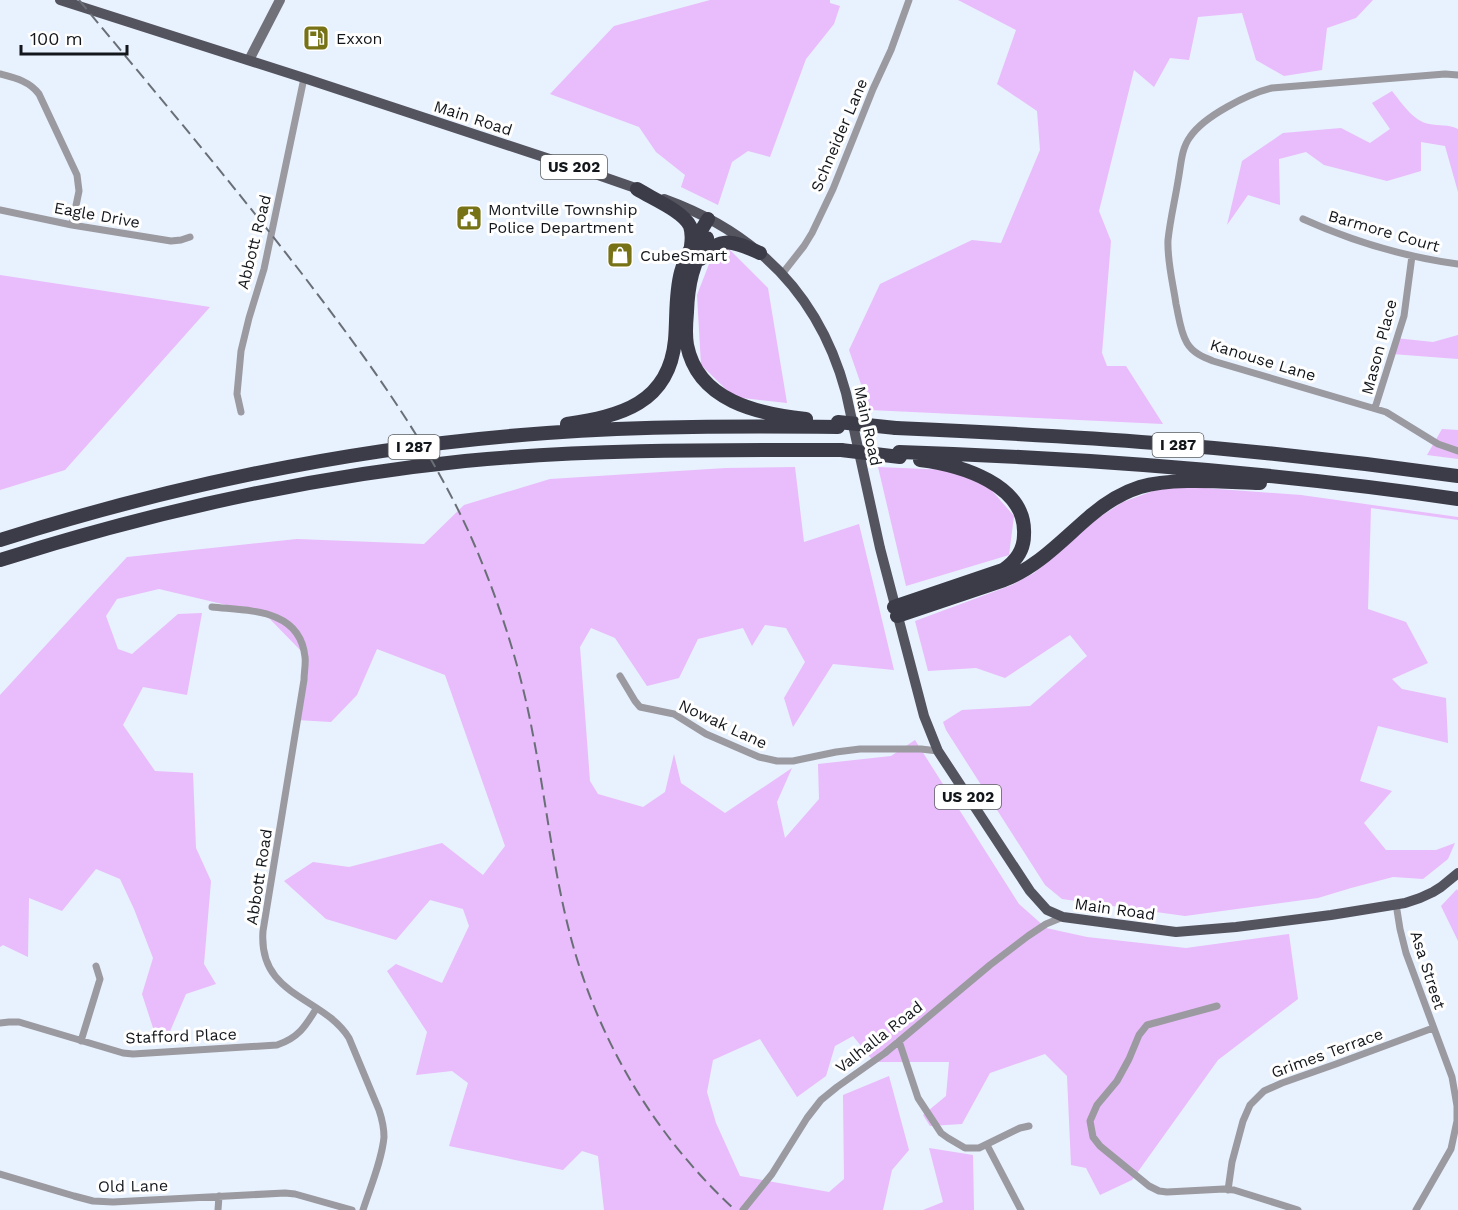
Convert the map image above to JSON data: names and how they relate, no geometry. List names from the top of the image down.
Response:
{
  "streets": {
    "highway": ["I 287"],
    "main road": ["Main Road", "US 202"],
    "street": [
      "Schneider Lane",
      "Eagle Drive",
      "Barmore Court",
      "Abbott Road",
      "Mason Place",
      "Kanouse Lane",
      "Nowak Lane",
      "Asa Street",
      "Stafford Place",
      "Valhalla Road",
      "Grimes Terrace",
      "Old Lane"
    ]
  },
  "crossings": [
    ["Main Road", "Schneider Lane"],
    ["Main Road", "Abbott Road"],
    ["Main Road", "Nowak Lane"],
    ["Main Road", "Asa Street"],
    ["Main Road", "Valhalla Road"],
    ["Barmore Court", "Mason Place"],
    ["Abbott Road", "Stafford Place"],
    ["Mason Place", "Kanouse Lane"],
    ["Asa Street", "Grimes Terrace"]
  ],
  "places": {
    "fuel station": ["Exxon"],
    "public building": ["Montville Township Police Department"],
    "shop": ["CubeSmart"]
  },
  "scale_bar": "100 m"
}
